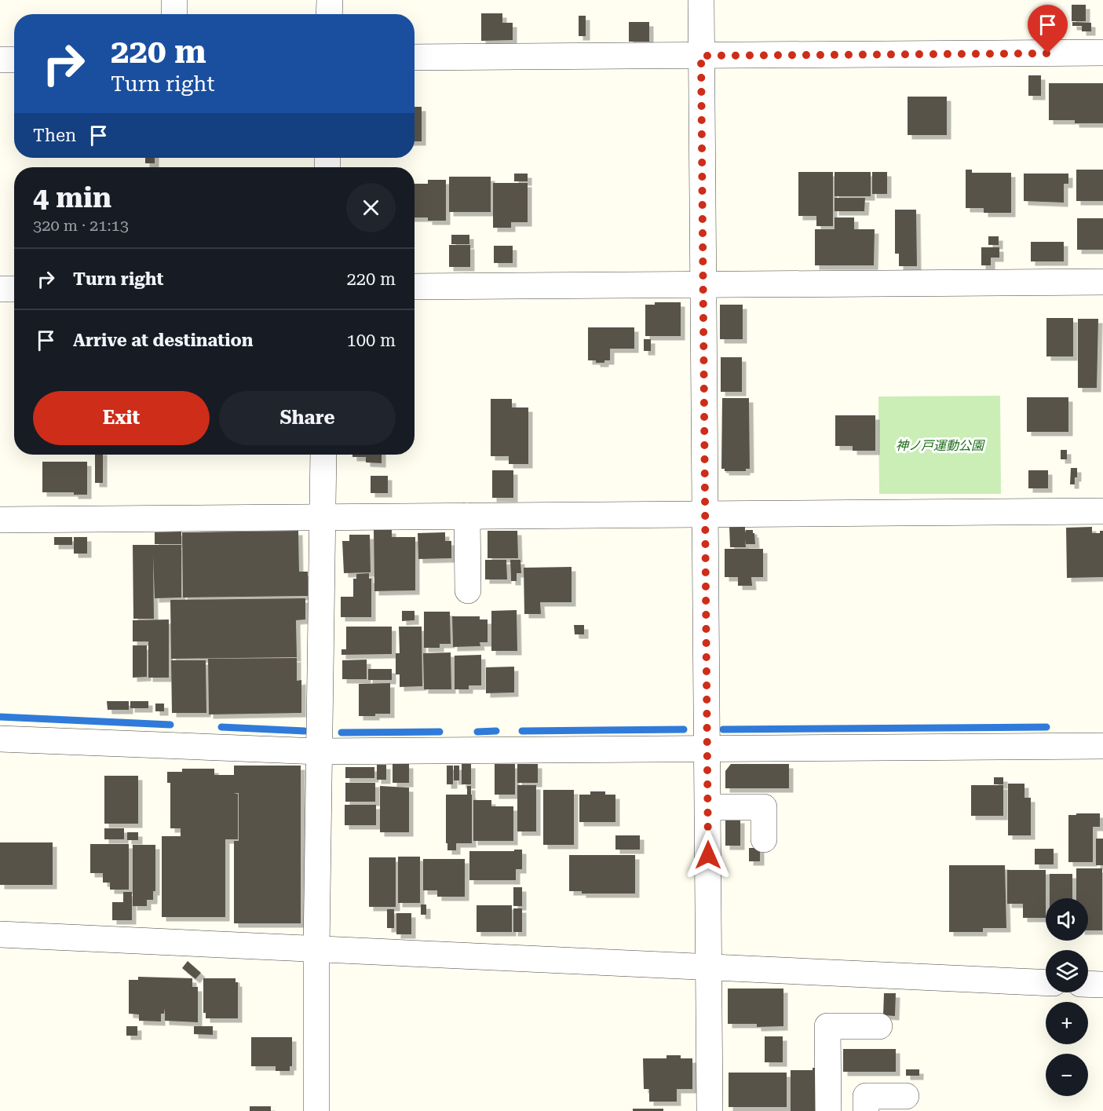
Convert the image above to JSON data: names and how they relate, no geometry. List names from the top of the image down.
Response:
{
  "parks": ["神ノ戸運動公園"],
  "page": {
    "turn": ["220 m", "Turn right"],
    "then": "Then",
    "heading": ["4 min", "320 m · 21:13"],
    "list": [
      {
        "name": "Turn right",
        "value": "220 m"
      },
      {
        "name": "Arrive at destination",
        "value": "100 m"
      }
    ],
    "buttons": ["Exit", "Share"],
    "map_buttons": ["+", "−"]
  }
}
